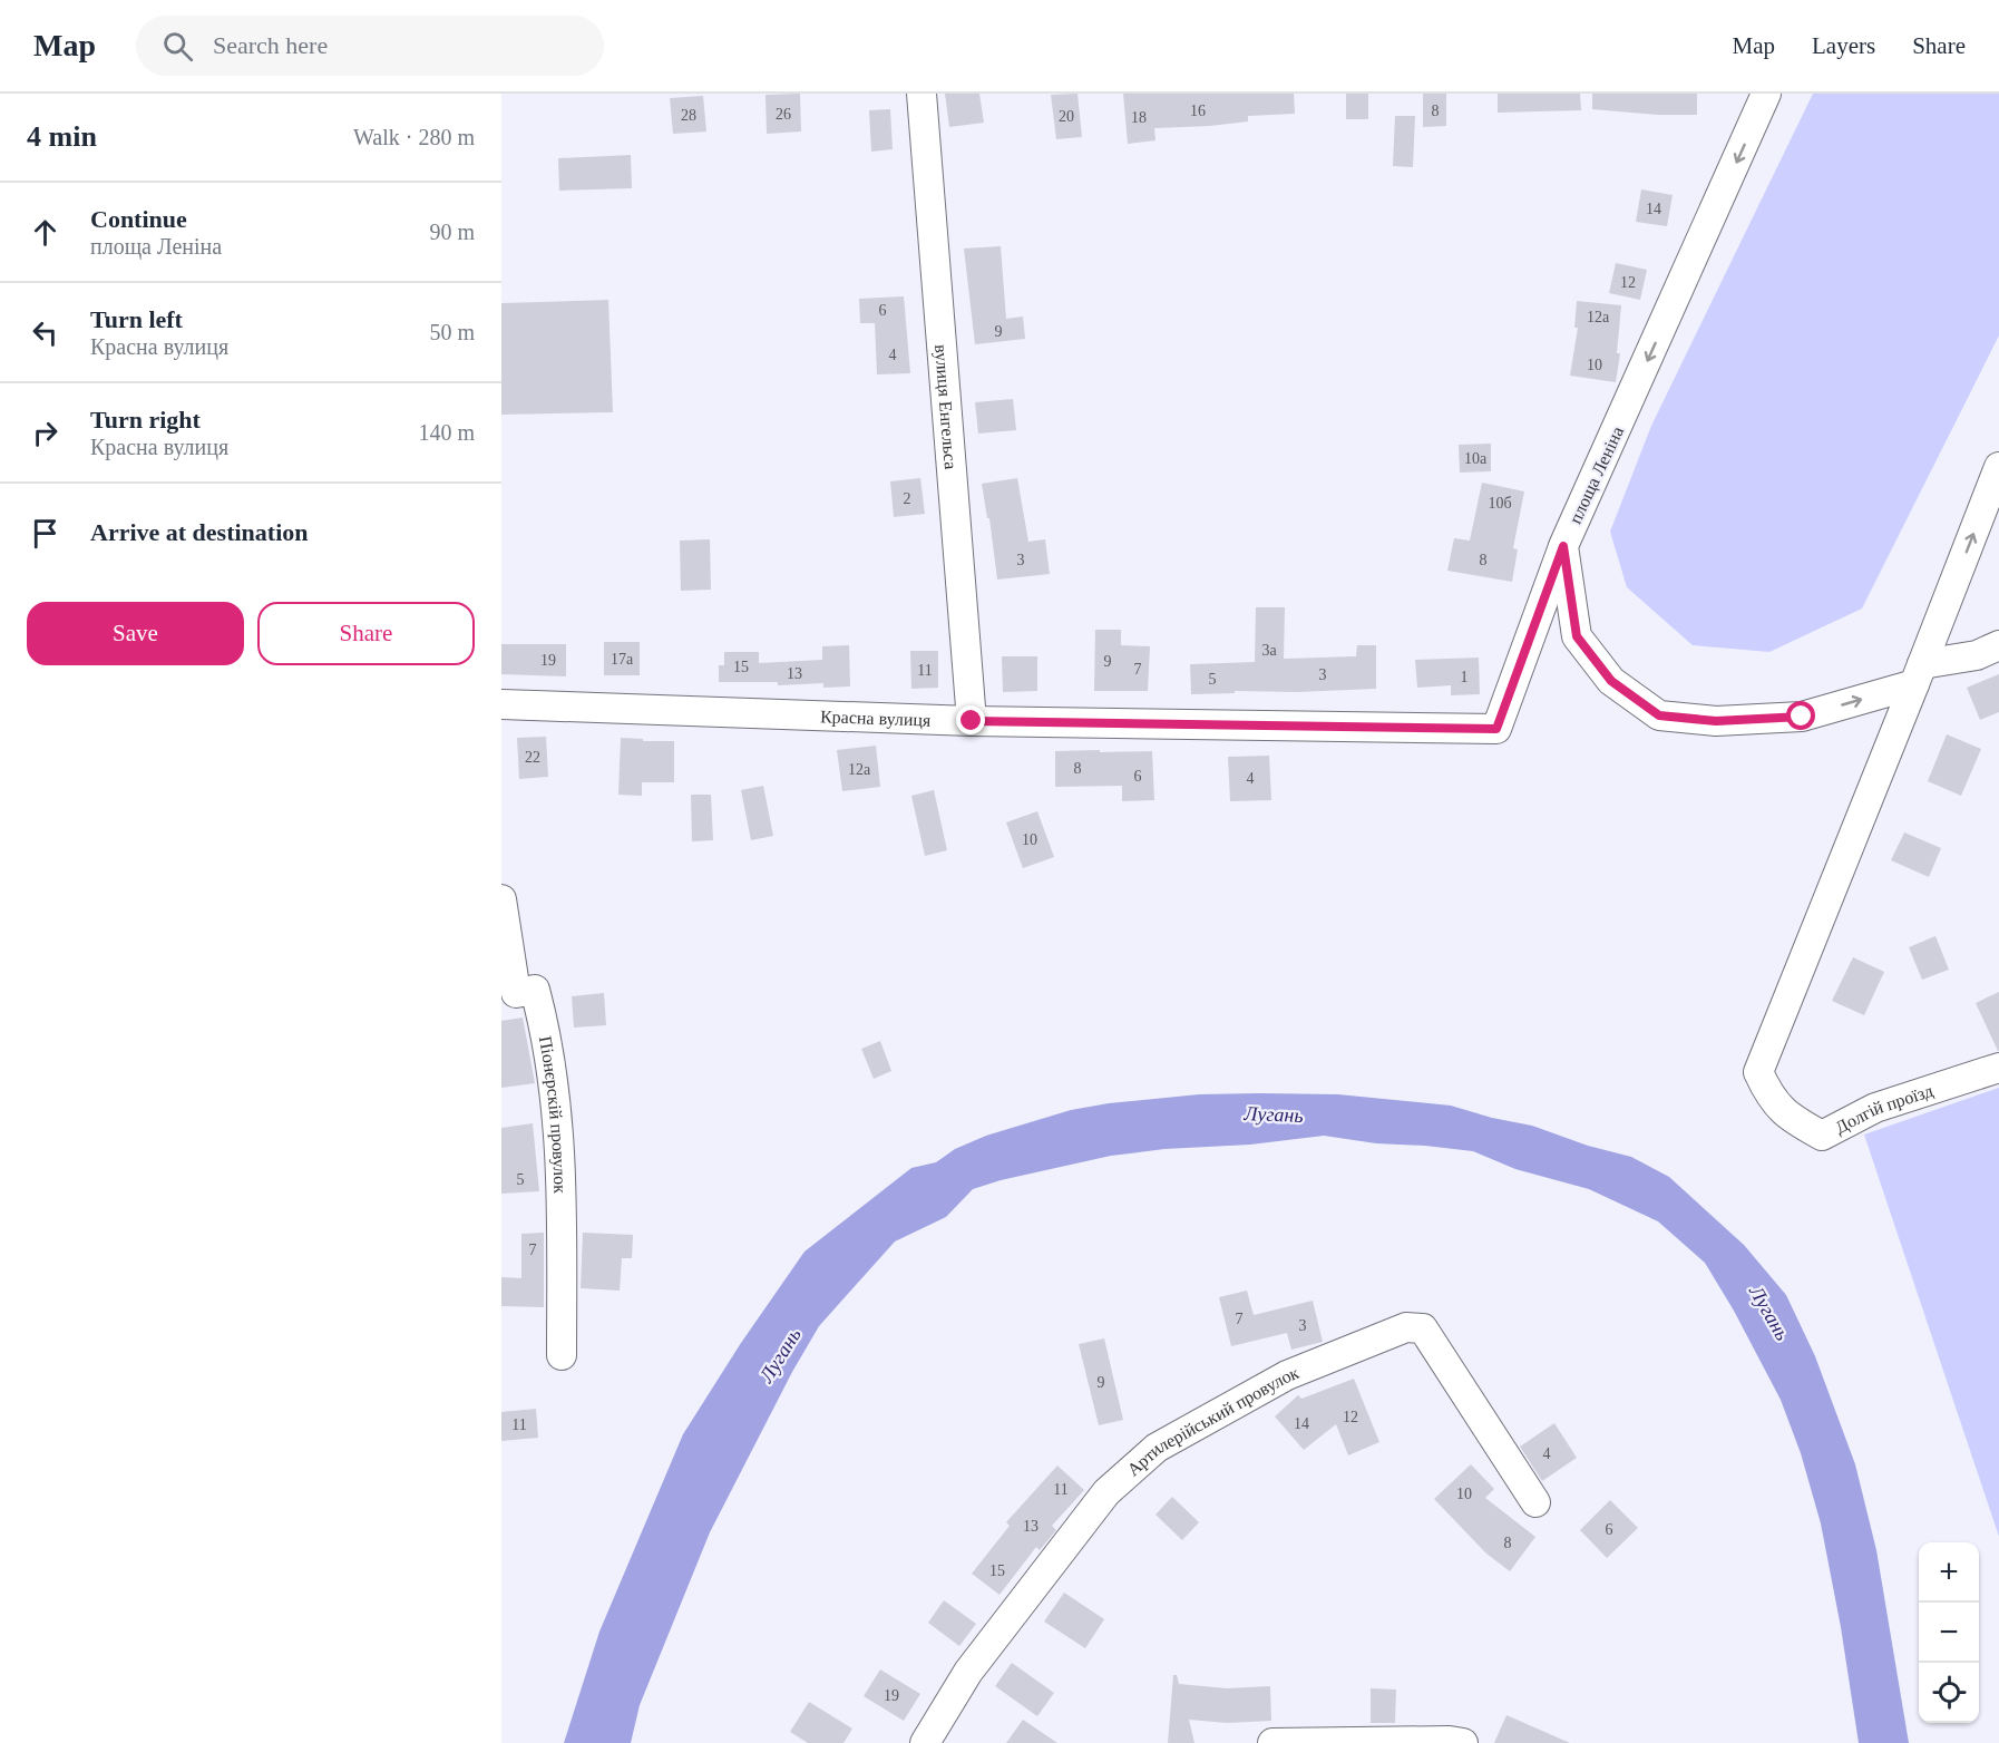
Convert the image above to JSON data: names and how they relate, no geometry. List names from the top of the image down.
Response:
{
  "streets": {
    "street": [
      "вулиця Енгельса",
      "площа Леніна",
      "Красна вулиця",
      "Долгій проїзд",
      "Піонєрскій провулок",
      "Артилерійський провулок"
    ]
  },
  "crossings": [
    ["вулиця Енгельса", "Красна вулиця"],
    ["площа Леніна", "Красна вулиця"],
    ["площа Леніна", "Долгій проїзд"]
  ],
  "water": ["Лугань"],
  "house_numbers": [
    "16",
    "8",
    "26",
    "28",
    "20",
    "18",
    "14",
    "12",
    "6",
    "12а",
    "9",
    "4",
    "10",
    "10а",
    "2",
    "10б",
    "3",
    "8",
    "3а",
    "17а",
    "19",
    "9",
    "15",
    "7",
    "11",
    "13",
    "3",
    "1",
    "5",
    "22",
    "8",
    "12а",
    "6",
    "4",
    "10",
    "5",
    "7",
    "7",
    "3",
    "9",
    "12",
    "14",
    "11",
    "4",
    "11",
    "10",
    "13",
    "6",
    "8",
    "15",
    "19"
  ],
  "page": {
    "header": "Map",
    "search": "Search here",
    "nav": ["Map", "Layers", "Share"],
    "heading": ["4 min", "Walk · 280 m"],
    "list": [
      ["Continue", "площа Леніна", "90 m"],
      ["Turn left", "Красна вулиця", "50 m"],
      ["Turn right", "Красна вулиця", "140 m"],
      "Arrive at destination"
    ],
    "buttons": ["Save", "Share"],
    "map_buttons": ["+", "−"]
  }
}
